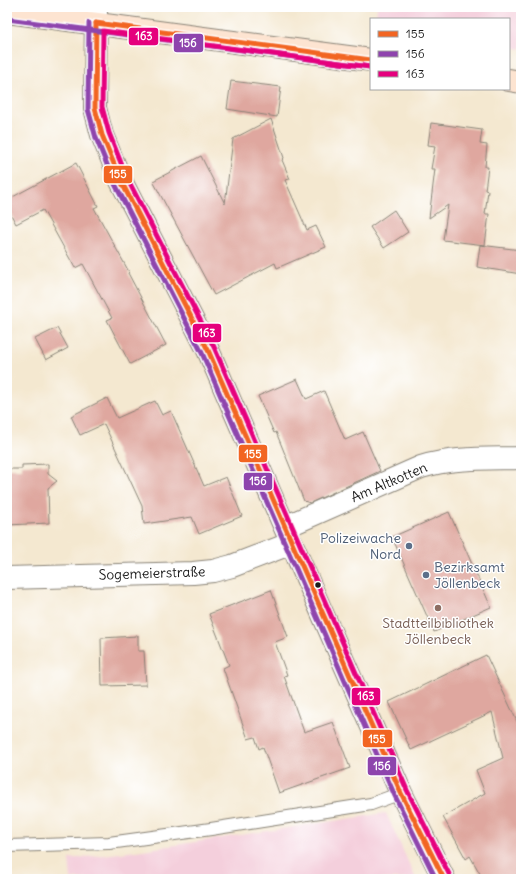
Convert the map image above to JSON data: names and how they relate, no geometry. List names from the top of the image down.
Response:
{
  "streets": {
    "street": ["Am Altkotten", "Sogemeierstraße"]
  },
  "crossings": [
    ["Am Altkotten", "Sogemeierstraße"]
  ],
  "places": ["Polizeiwache Nord", "Bezirksamt Jöllenbeck", "Stadtteilbibliothek Jöllenbeck"],
  "lines": ["transit line 156", "transit line 155", "transit line 163"],
  "legend": ["155", "156", "163"]
}
